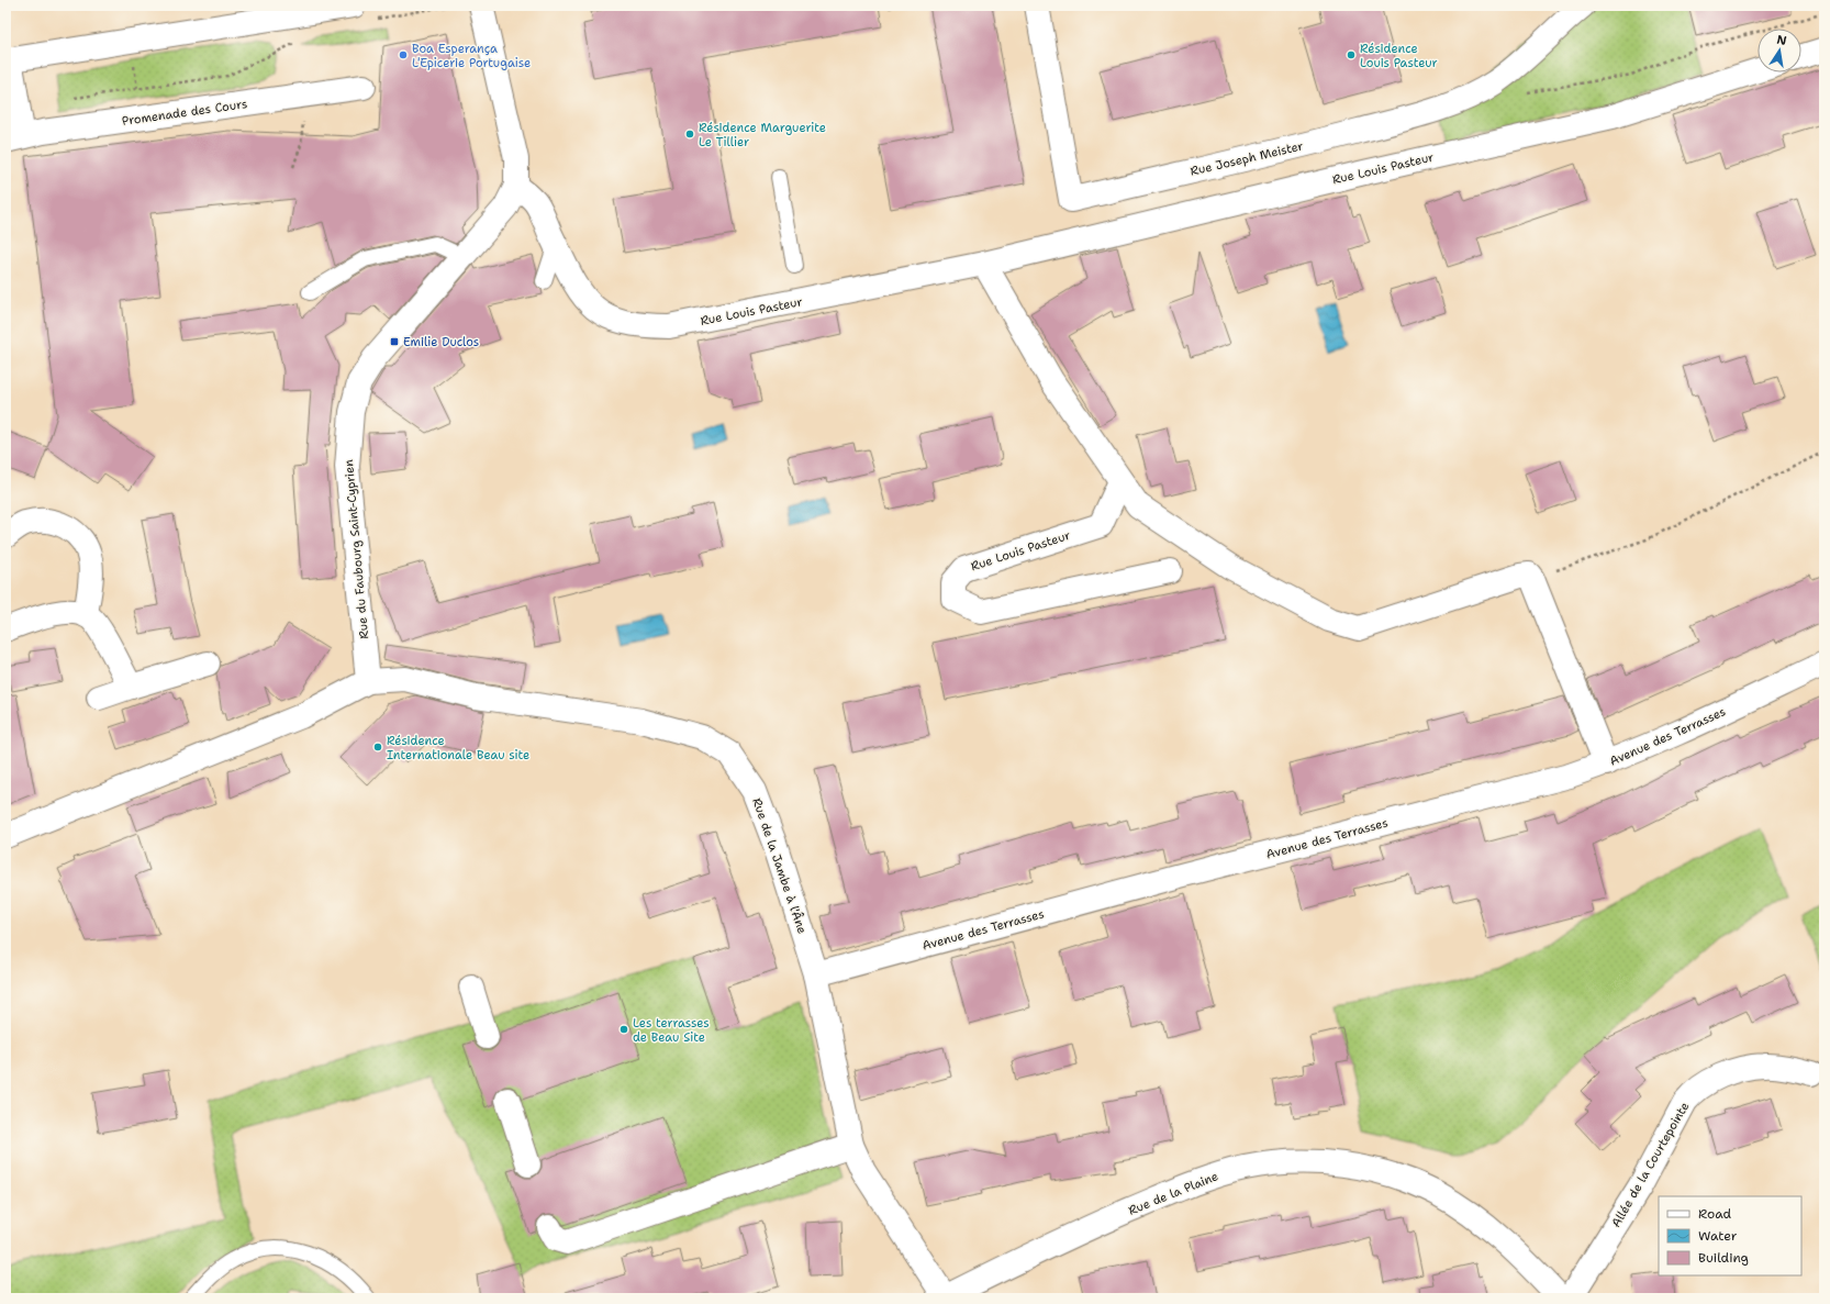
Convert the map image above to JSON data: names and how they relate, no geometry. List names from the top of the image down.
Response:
{
  "streets": {
    "street": [
      "Promenade des Cours",
      "Rue Joseph Meister",
      "Rue Louis Pasteur",
      "Rue du Faubourg Saint-Cyprien",
      "Avenue des Terrasses",
      "Rue de la Jambe à l'Âne",
      "Allée de la Courtepointe",
      "Rue de la Plaine"
    ]
  },
  "crossings": [
    ["Rue Louis Pasteur", "Rue du Faubourg Saint-Cyprien"],
    ["Rue du Faubourg Saint-Cyprien", "Rue de la Jambe à l'Âne"],
    ["Avenue des Terrasses", "Rue de la Jambe à l'Âne"],
    ["Rue de la Jambe à l'Âne", "Rue de la Plaine"]
  ],
  "places": {
    "other": [
      "Boa Esperança L'Epicerie Portugaise",
      "Résidence Louis Pasteur",
      "Résidence Marguerite Le Tillier",
      "Résidence Internationale Beau site",
      "Les terrasses de Beau Site"
    ],
    "transit": ["Emilie Duclos"]
  },
  "legend": ["Road", "Water", "Building"],
  "north": "top"
}
